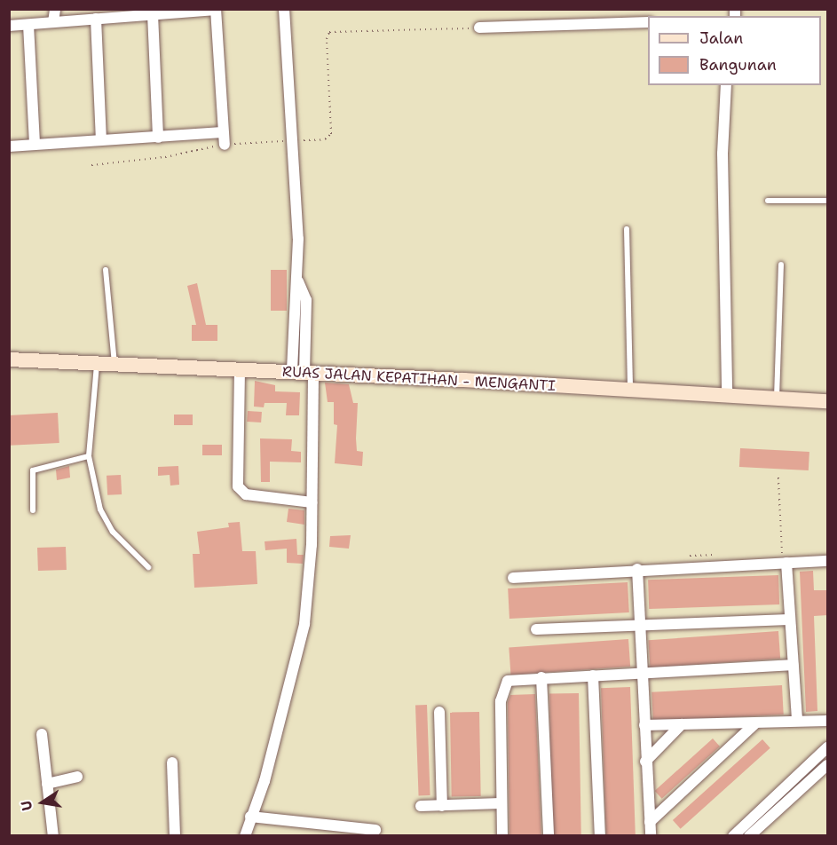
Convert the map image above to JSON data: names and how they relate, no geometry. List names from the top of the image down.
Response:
{
  "streets": {
    "main road": ["RUAS JALAN KEPATIHAN - MENGANTI"]
  },
  "legend": ["Jalan", "Bangunan"],
  "north": "left"
}
